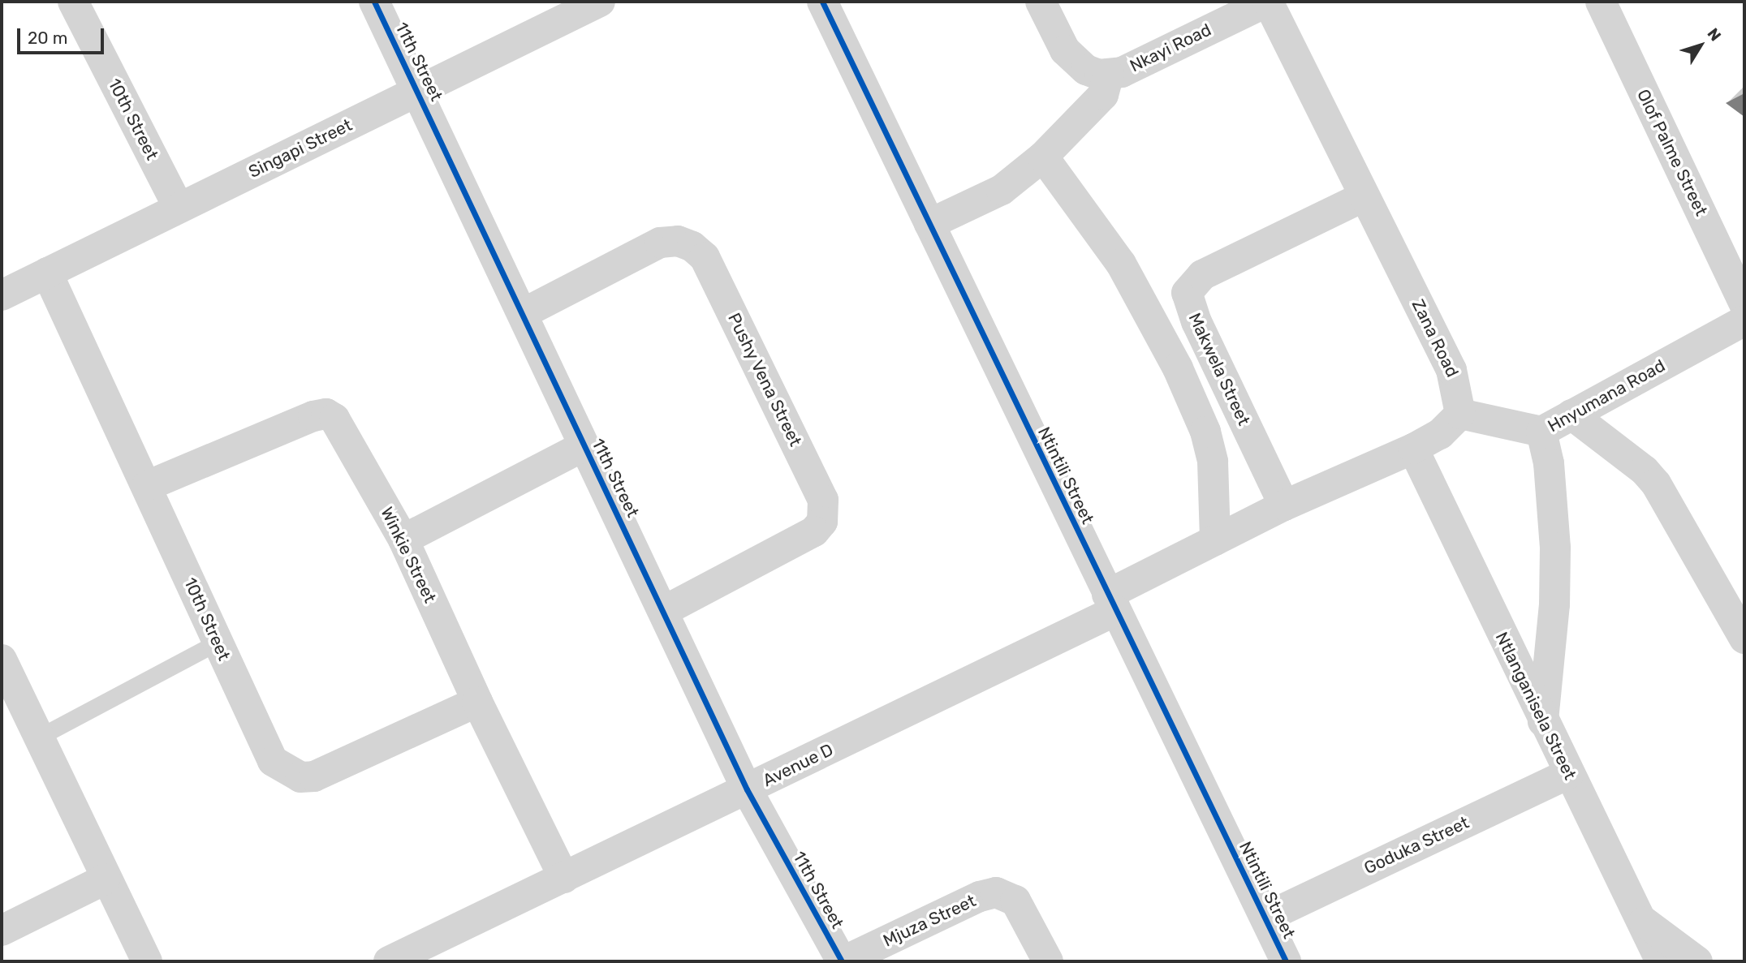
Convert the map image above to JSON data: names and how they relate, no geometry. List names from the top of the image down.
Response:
{
  "streets": {
    "street": [
      "Nkayi Road",
      "11th Street",
      "10th Street",
      "Singapi Street",
      "Olof Palme Street",
      "Zana Road",
      "Makwela Street",
      "Pushy Vena Street",
      "Hnyumana Road",
      "Ntintili Street",
      "Winkie Street",
      "Ntlanganisela Street",
      "Avenue D",
      "Goduka Street",
      "Mjuza Street"
    ]
  },
  "crossings": [
    ["Nkayi Road", "Zana Road"],
    ["11th Street", "Singapi Street"],
    ["11th Street", "Pushy Vena Street"],
    ["11th Street", "Avenue D"],
    ["11th Street", "Mjuza Street"],
    ["10th Street", "Singapi Street"],
    ["10th Street", "Winkie Street"],
    ["Zana Road", "Makwela Street"],
    ["Zana Road", "Hnyumana Road"],
    ["Ntintili Street", "Avenue D"],
    ["Ntintili Street", "Goduka Street"],
    ["Winkie Street", "Avenue D"],
    ["Ntlanganisela Street", "Goduka Street"]
  ],
  "scale_bar": "20 m",
  "north": "top right"
}
